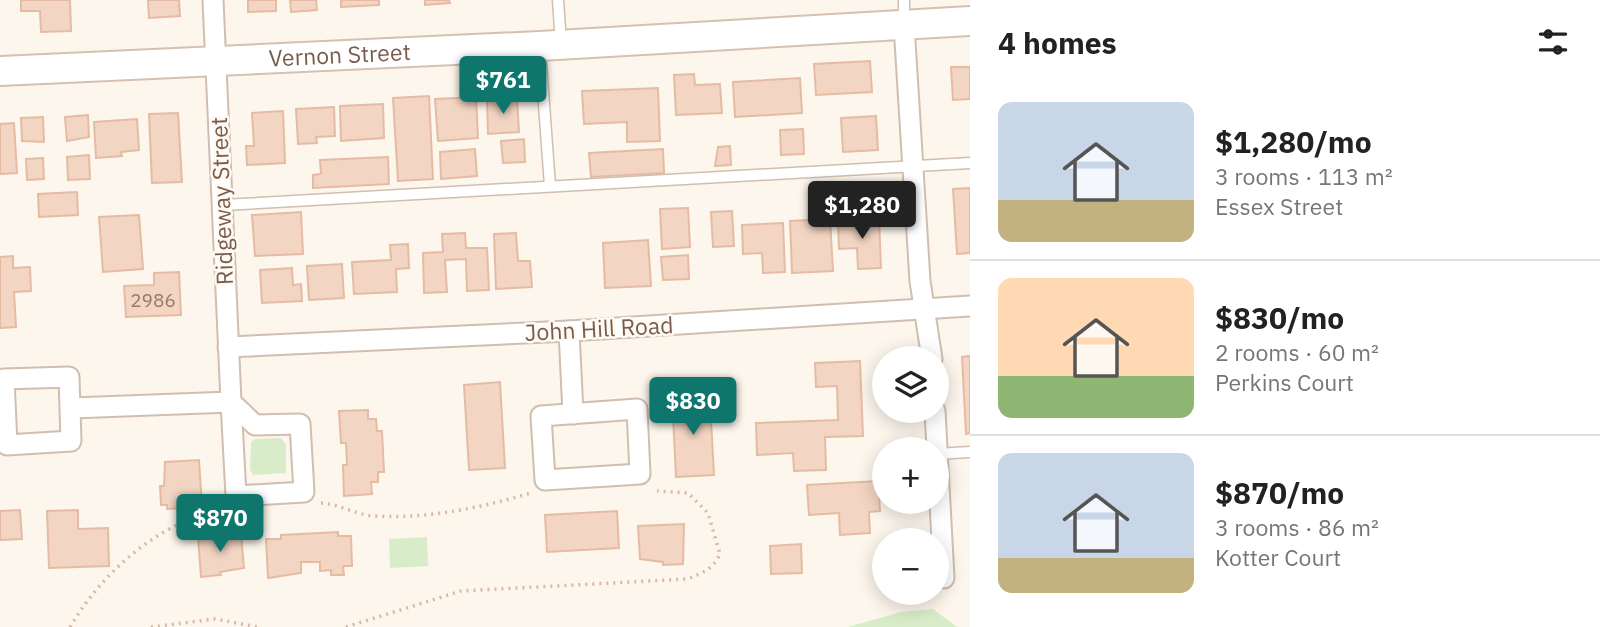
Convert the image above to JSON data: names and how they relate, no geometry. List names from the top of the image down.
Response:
{
  "streets": {
    "street": ["Vernon Street", "Ridgeway Street", "John Hill Road"]
  },
  "crossings": [
    ["Vernon Street", "Ridgeway Street"],
    ["Ridgeway Street", "John Hill Road"]
  ],
  "house_numbers": ["2986"],
  "page": {
    "heading": "4 homes",
    "price": [
      "$761",
      "$1,280",
      "$830",
      "$870"
    ],
    "list": [
      {
        "name": "$1,280/mo",
        "note": "3 rooms · 113 m² · Essex Street"
      },
      {
        "name": "$830/mo",
        "note": "2 rooms · 60 m² · Perkins Court"
      },
      {
        "name": "$870/mo",
        "note": "3 rooms · 86 m² · Kotter Court"
      }
    ],
    "map_buttons": ["+", "−"]
  }
}
